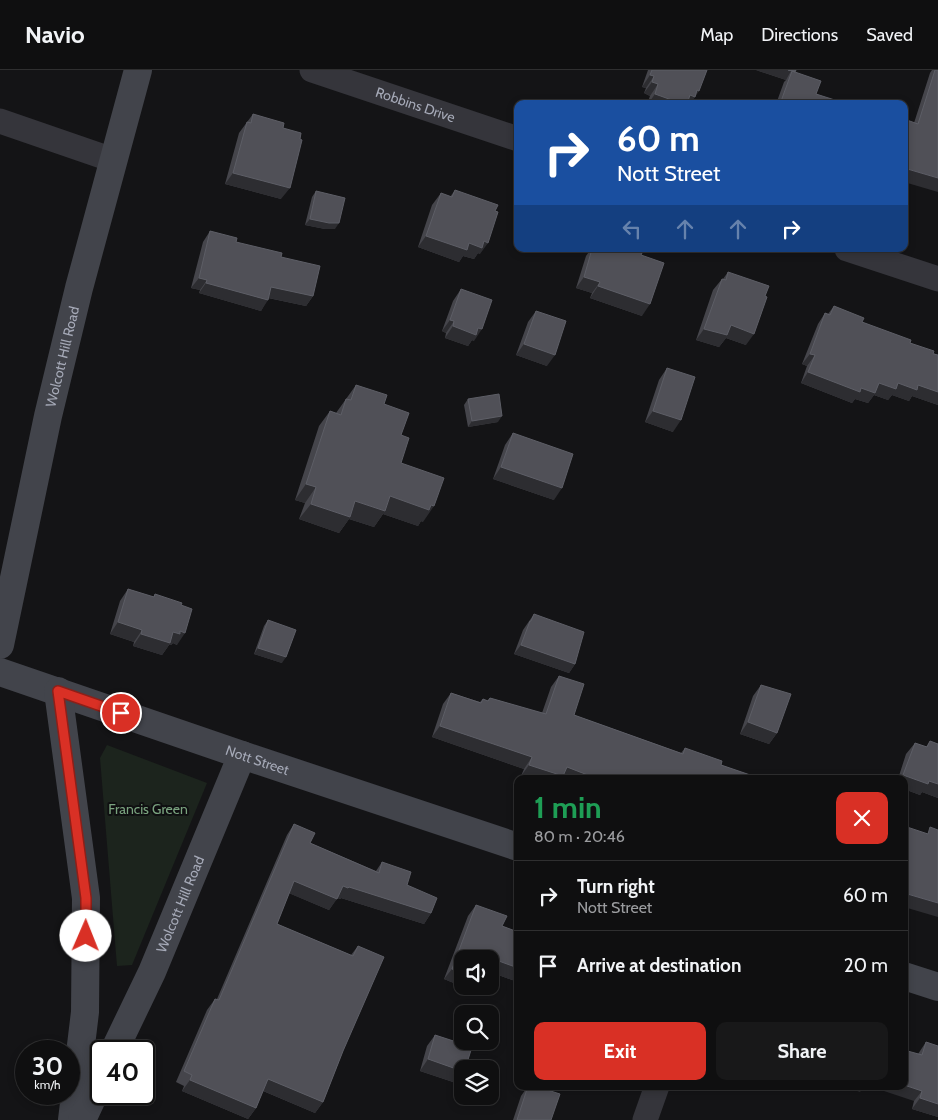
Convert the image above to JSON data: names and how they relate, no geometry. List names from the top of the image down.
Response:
{
  "streets": {
    "street": ["Robbins Drive", "Wolcott Hill Road", "Nott Street"]
  },
  "crossings": [
    ["Wolcott Hill Road", "Nott Street"]
  ],
  "parks": ["Francis Green"],
  "page": {
    "header": "Navio",
    "nav": ["Map", "Directions", "Saved"],
    "turn": ["60 m", "Nott Street"],
    "heading": ["1 min", "80 m · 20:46"],
    "list": [
      {
        "name": "Turn right",
        "note": "Nott Street",
        "value": "60 m"
      },
      {
        "name": "Arrive at destination",
        "value": "20 m"
      }
    ],
    "buttons": ["Exit", "Share"],
    "speed": "30 km/h",
    "limit": "40"
  }
}
